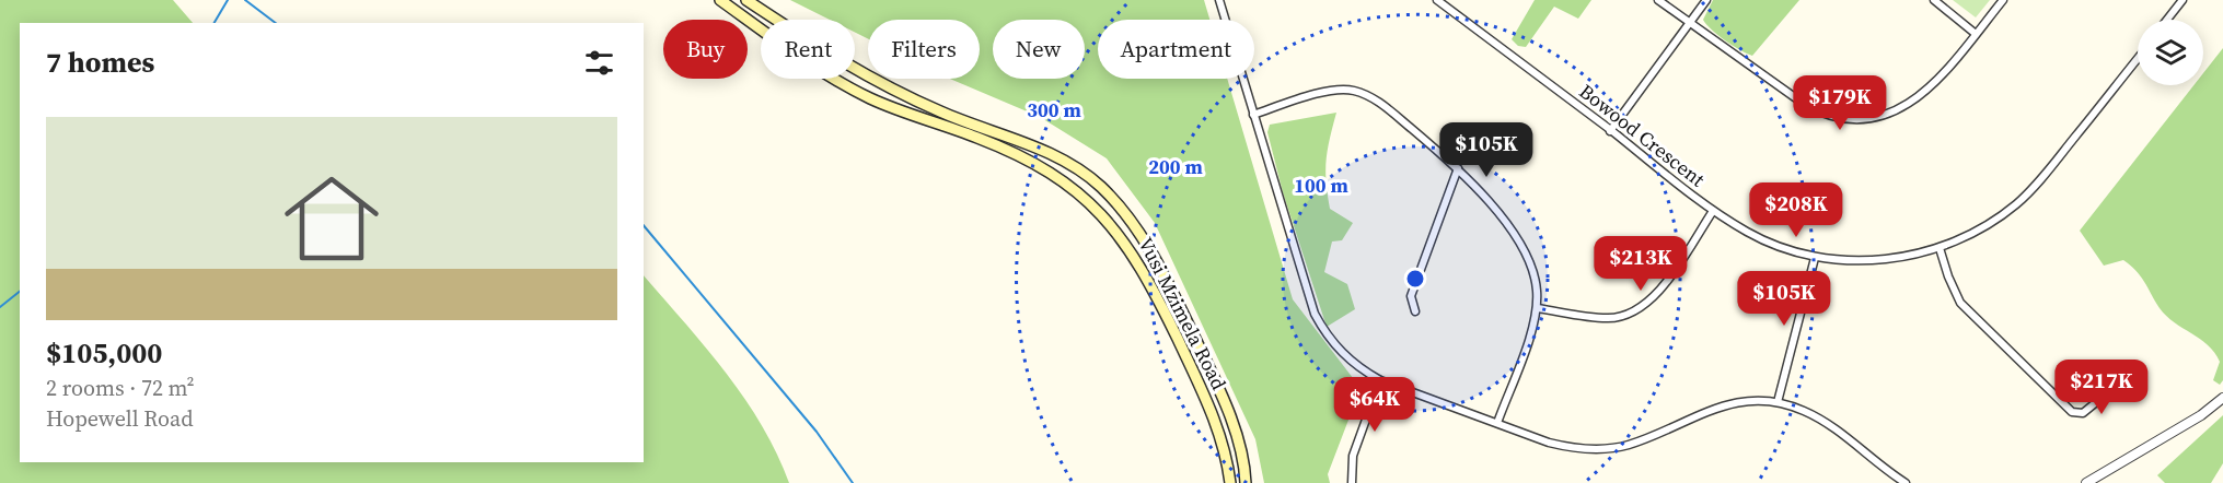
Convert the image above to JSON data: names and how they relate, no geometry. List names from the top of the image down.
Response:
{
  "streets": {
    "main road": ["Vusi Mzimela Road"],
    "street": ["Bowood Crescent"]
  },
  "page": {
    "chip": [
      "Buy",
      "Rent",
      "Filters",
      "New",
      "Apartment"
    ],
    "heading": "7 homes",
    "price": [
      "$179K",
      "$105K",
      "$208K",
      "$213K",
      "$105K",
      "$217K",
      "$64K"
    ],
    "list": [
      {
        "name": "$105,000",
        "note": "2 rooms · 72 m² · Hopewell Road"
      }
    ]
  },
  "rings": ["300 m", "200 m", "100 m"]
}
